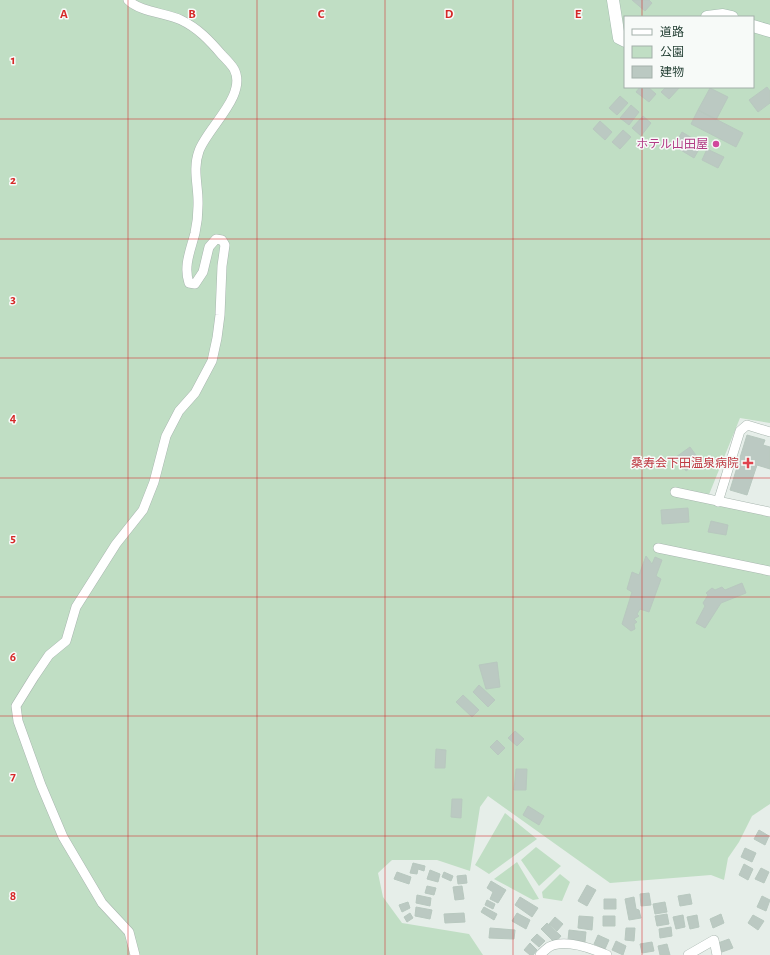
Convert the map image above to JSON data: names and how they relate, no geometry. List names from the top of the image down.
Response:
{
  "places": {
    "other": ["ホテル山田屋"],
    "health": ["桑寿会下田温泉病院"]
  },
  "legend": ["道路", "公園", "建物"],
  "grid": {
    "columns": [
      "A",
      "B",
      "C",
      "D",
      "E"
    ],
    "rows": [
      "1",
      "2",
      "3",
      "4",
      "5",
      "6",
      "7",
      "8"
    ]
  }
}
